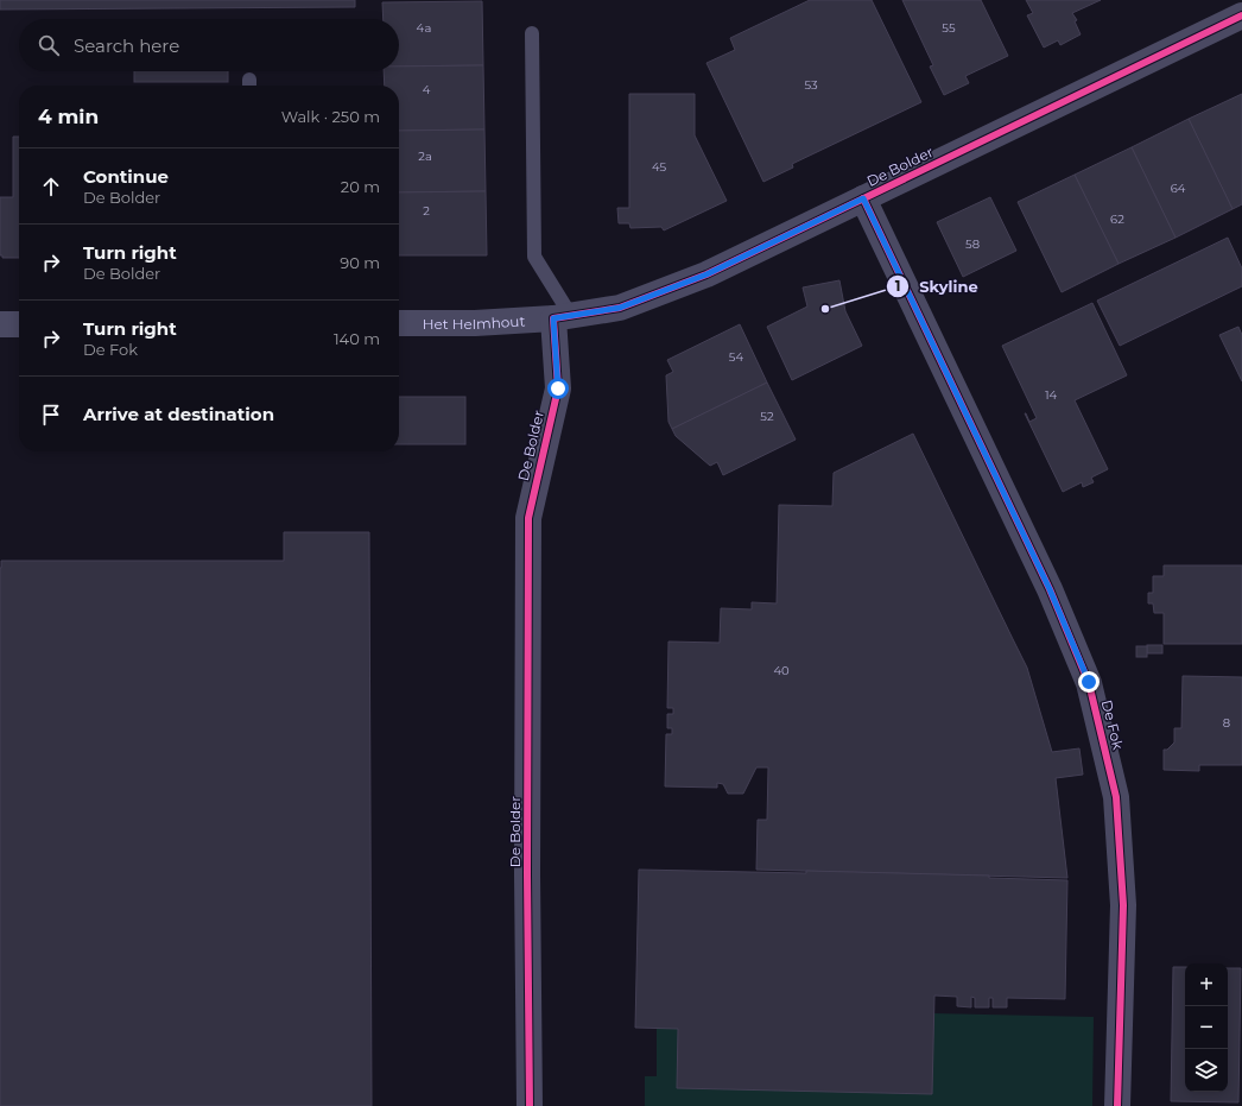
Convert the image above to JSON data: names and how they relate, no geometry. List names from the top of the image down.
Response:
{
  "streets": {
    "street": ["De Bolder", "Het Helmhout", "De Fok"]
  },
  "crossings": [
    ["De Bolder", "Het Helmhout"],
    ["De Bolder", "De Fok"]
  ],
  "places": ["Skyline"],
  "house_numbers": [
    "4a",
    "55",
    "53",
    "4",
    "2a",
    "45",
    "64",
    "2",
    "62",
    "58",
    "54",
    "14",
    "52",
    "40",
    "8"
  ],
  "page": {
    "search": "Search here",
    "heading": ["4 min", "Walk · 250 m"],
    "list": [
      ["Continue", "De Bolder", "20 m"],
      ["Turn right", "De Bolder", "90 m"],
      ["Turn right", "De Fok", "140 m"],
      "Arrive at destination"
    ],
    "map_buttons": ["+", "−"]
  }
}
